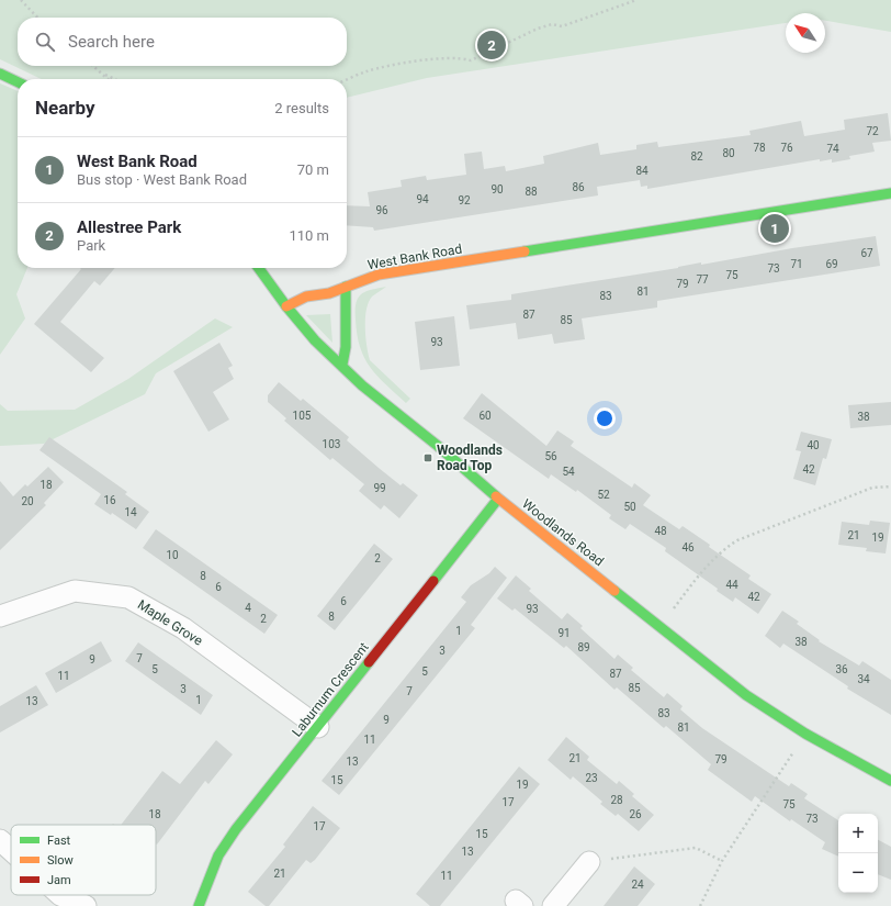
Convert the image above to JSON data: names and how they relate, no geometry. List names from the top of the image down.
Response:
{
  "streets": {
    "street": [
      "West Bank Road",
      "Woodlands Road",
      "Maple Grove",
      "Laburnum Crescent"
    ]
  },
  "crossings": [
    ["West Bank Road", "Woodlands Road"],
    ["Woodlands Road", "Laburnum Crescent"],
    ["Maple Grove", "Laburnum Crescent"]
  ],
  "places": {
    "transit": ["Woodlands Road Top"]
  },
  "house_numbers": [
    "72",
    "78",
    "76",
    "74",
    "80",
    "82",
    "84",
    "86",
    "90",
    "88",
    "94",
    "92",
    "96",
    "67",
    "71",
    "69",
    "73",
    "75",
    "77",
    "79",
    "81",
    "83",
    "87",
    "85",
    "93",
    "105",
    "60",
    "38",
    "103",
    "40",
    "56",
    "42",
    "54",
    "18",
    "99",
    "52",
    "16",
    "20",
    "50",
    "14",
    "48",
    "21",
    "19",
    "46",
    "10",
    "2",
    "8",
    "44",
    "6",
    "42",
    "6",
    "4",
    "93",
    "8",
    "2",
    "1",
    "91",
    "38",
    "89",
    "3",
    "7",
    "9",
    "5",
    "36",
    "5",
    "87",
    "11",
    "34",
    "85",
    "3",
    "7",
    "1",
    "13",
    "83",
    "9",
    "81",
    "11",
    "21",
    "79",
    "13",
    "23",
    "15",
    "19",
    "28",
    "17",
    "75",
    "18",
    "26",
    "73",
    "17",
    "15",
    "13",
    "21",
    "11",
    "24"
  ],
  "legend": ["Fast", "Slow", "Jam"],
  "north": "top left",
  "page": {
    "search": "Search here",
    "pins": ["2", "1"],
    "heading": ["Nearby", "2 results"],
    "list": [
      {
        "mark": "1",
        "name": "West Bank Road",
        "note": "Bus stop · West Bank Road",
        "value": "70 m"
      },
      {
        "mark": "2",
        "name": "Allestree Park",
        "note": "Park",
        "value": "110 m"
      }
    ],
    "map_buttons": ["+", "−"]
  }
}
